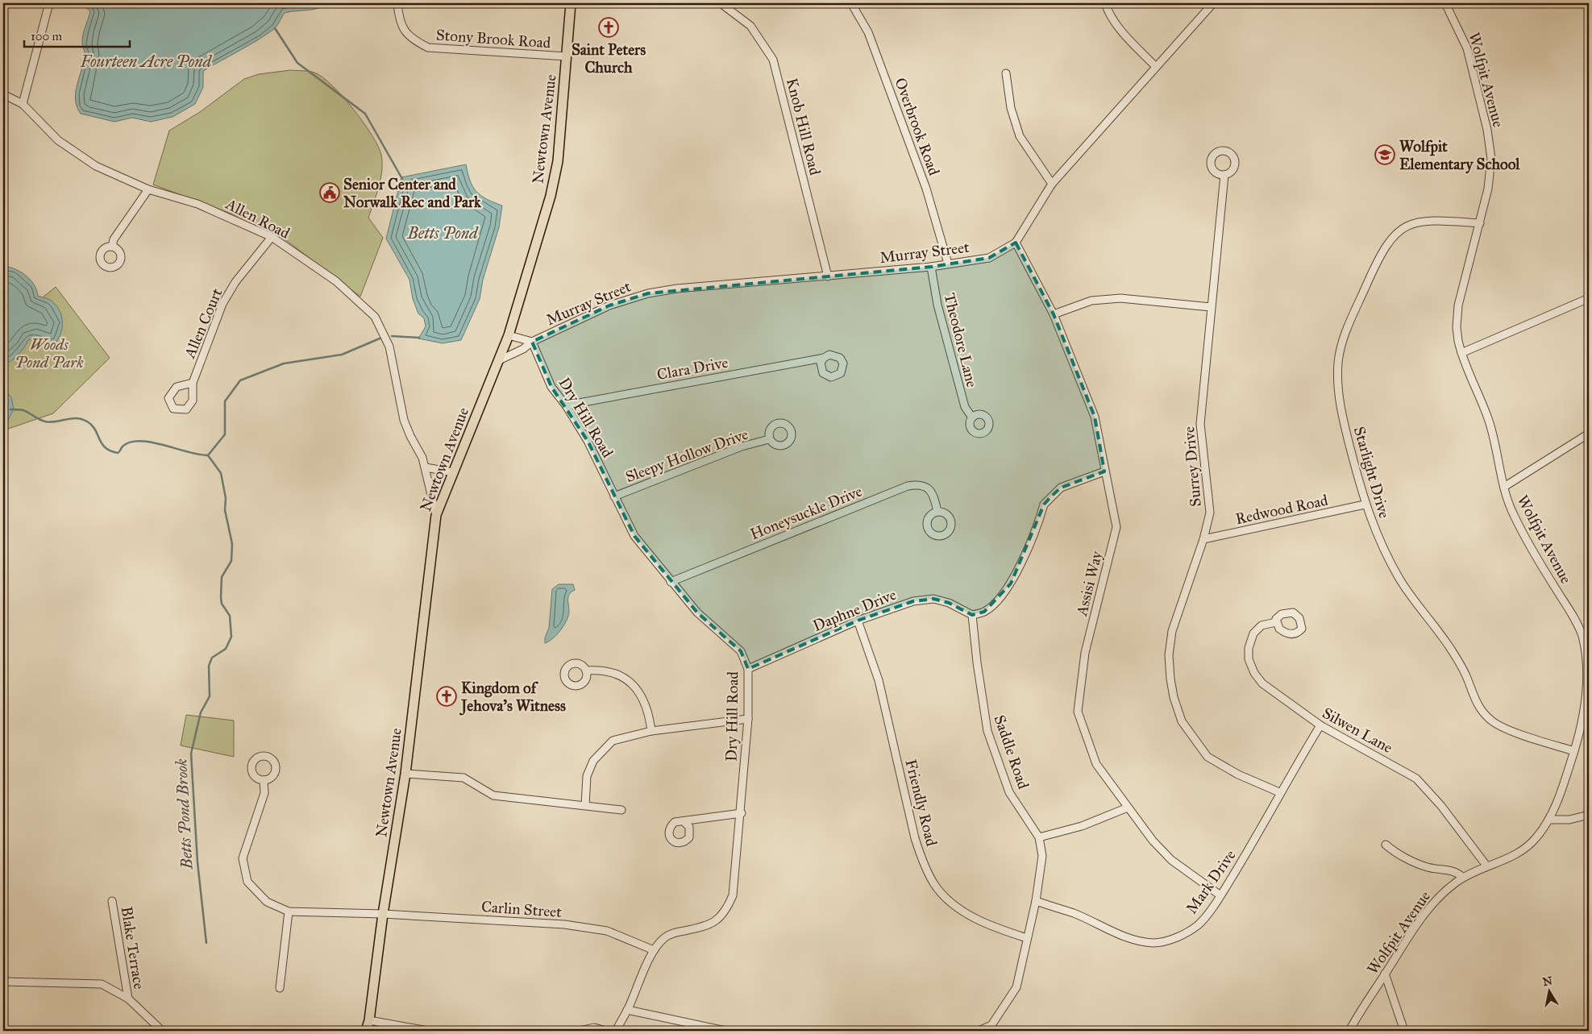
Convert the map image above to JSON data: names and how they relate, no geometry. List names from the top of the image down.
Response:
{
  "streets": {
    "main road": ["Newtown Avenue"],
    "street": [
      "Stony Brook Road",
      "Wolfpit Avenue",
      "Knob Hill Road",
      "Overbrook Road",
      "Allen Road",
      "Murray Street",
      "Allen Court",
      "Theodore Lane",
      "Clara Drive",
      "Dry Hill Road",
      "Sleepy Hollow Drive",
      "Surrey Drive",
      "Starlight Drive",
      "Redwood Road",
      "Honeysuckle Drive",
      "Assisi Way",
      "Daphne Drive",
      "Silwen Lane",
      "Saddle Road",
      "Friendly Road",
      "Mark Drive",
      "Carlin Street",
      "Blake Terrace"
    ]
  },
  "crossings": [
    ["Stony Brook Road", "Newtown Avenue"],
    ["Wolfpit Avenue", "Starlight Drive"],
    ["Wolfpit Avenue", "Silwen Lane"],
    ["Knob Hill Road", "Murray Street"],
    ["Overbrook Road", "Murray Street"],
    ["Newtown Avenue", "Allen Road"],
    ["Newtown Avenue", "Murray Street"],
    ["Newtown Avenue", "Carlin Street"],
    ["Allen Road", "Allen Court"],
    ["Murray Street", "Theodore Lane"],
    ["Murray Street", "Dry Hill Road"],
    ["Murray Street", "Assisi Way"],
    ["Clara Drive", "Dry Hill Road"],
    ["Dry Hill Road", "Sleepy Hollow Drive"],
    ["Dry Hill Road", "Honeysuckle Drive"],
    ["Dry Hill Road", "Daphne Drive"],
    ["Dry Hill Road", "Carlin Street"],
    ["Surrey Drive", "Redwood Road"],
    ["Surrey Drive", "Mark Drive"],
    ["Starlight Drive", "Redwood Road"],
    ["Assisi Way", "Mark Drive"],
    ["Daphne Drive", "Saddle Road"],
    ["Daphne Drive", "Friendly Road"],
    ["Silwen Lane", "Mark Drive"],
    ["Saddle Road", "Friendly Road"],
    ["Saddle Road", "Mark Drive"]
  ],
  "water": ["Fourteen Acre Pond", "Betts Pond", "Betts Pond Brook"],
  "parks": ["Woods Pond Park"],
  "places": {
    "church": ["Saint Peters Church", "Kingdom of Jehova's Witness"],
    "school or university": ["Wolfpit Elementary School"],
    "public building": ["Senior Center and Norwalk Rec and Park"]
  },
  "scale_bar": "100 m",
  "north": "top"
}
